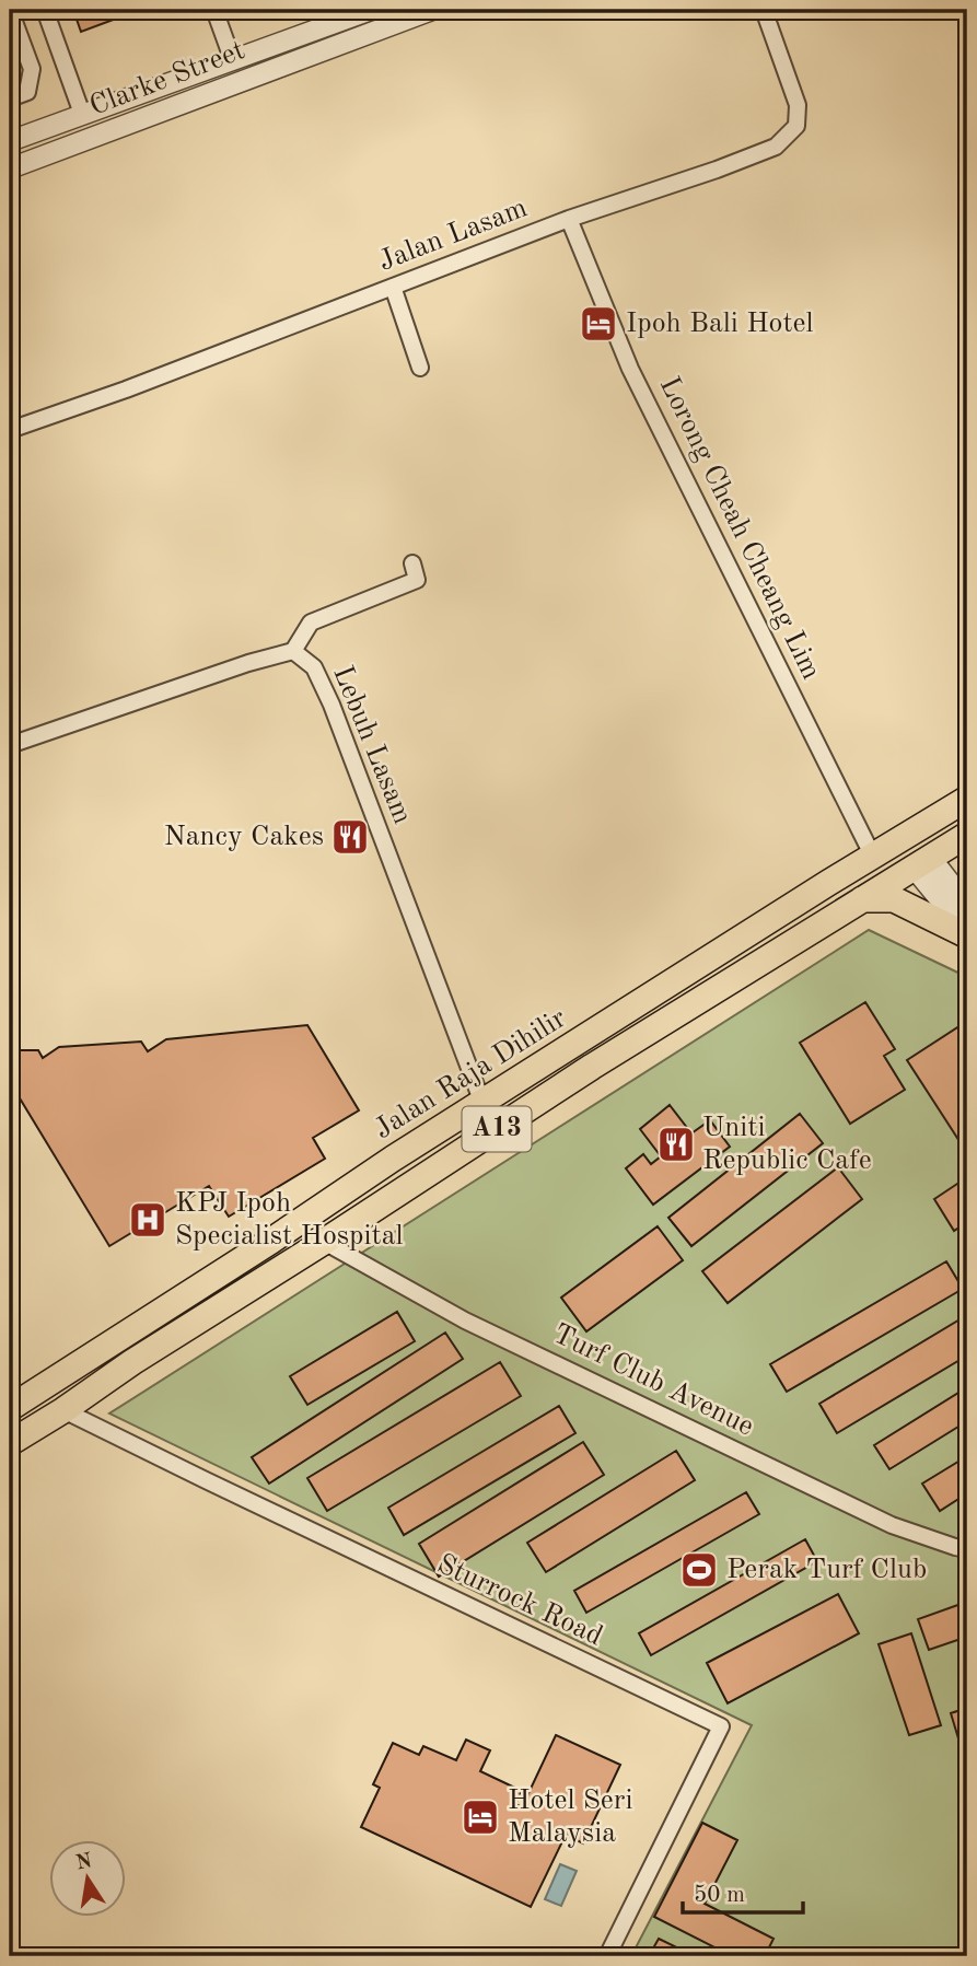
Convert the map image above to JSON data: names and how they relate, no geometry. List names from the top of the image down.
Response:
{
  "streets": {
    "main road": ["Jalan Raja Dihilir", "A13"],
    "street": [
      "Clarke Street",
      "Jalan Lasam",
      "Lorong Cheah Cheang Lim",
      "Lebuh Lasam",
      "Turf Club Avenue",
      "Sturrock Road"
    ]
  },
  "crossings": [
    ["Jalan Lasam", "Lorong Cheah Cheang Lim"],
    ["Lorong Cheah Cheang Lim", "Jalan Raja Dihilir"],
    ["Lebuh Lasam", "Jalan Raja Dihilir"],
    ["Jalan Raja Dihilir", "Turf Club Avenue"],
    ["Jalan Raja Dihilir", "Sturrock Road"]
  ],
  "places": {
    "hotel": ["Ipoh Bali Hotel", "Hotel Seri Malaysia"],
    "restaurant": ["Nancy Cakes", "Uniti Republic Cafe"],
    "hospital": ["KPJ Ipoh Specialist Hospital"],
    "sports": ["Perak Turf Club"]
  },
  "scale_bar": "50 m",
  "north": "top"
}
